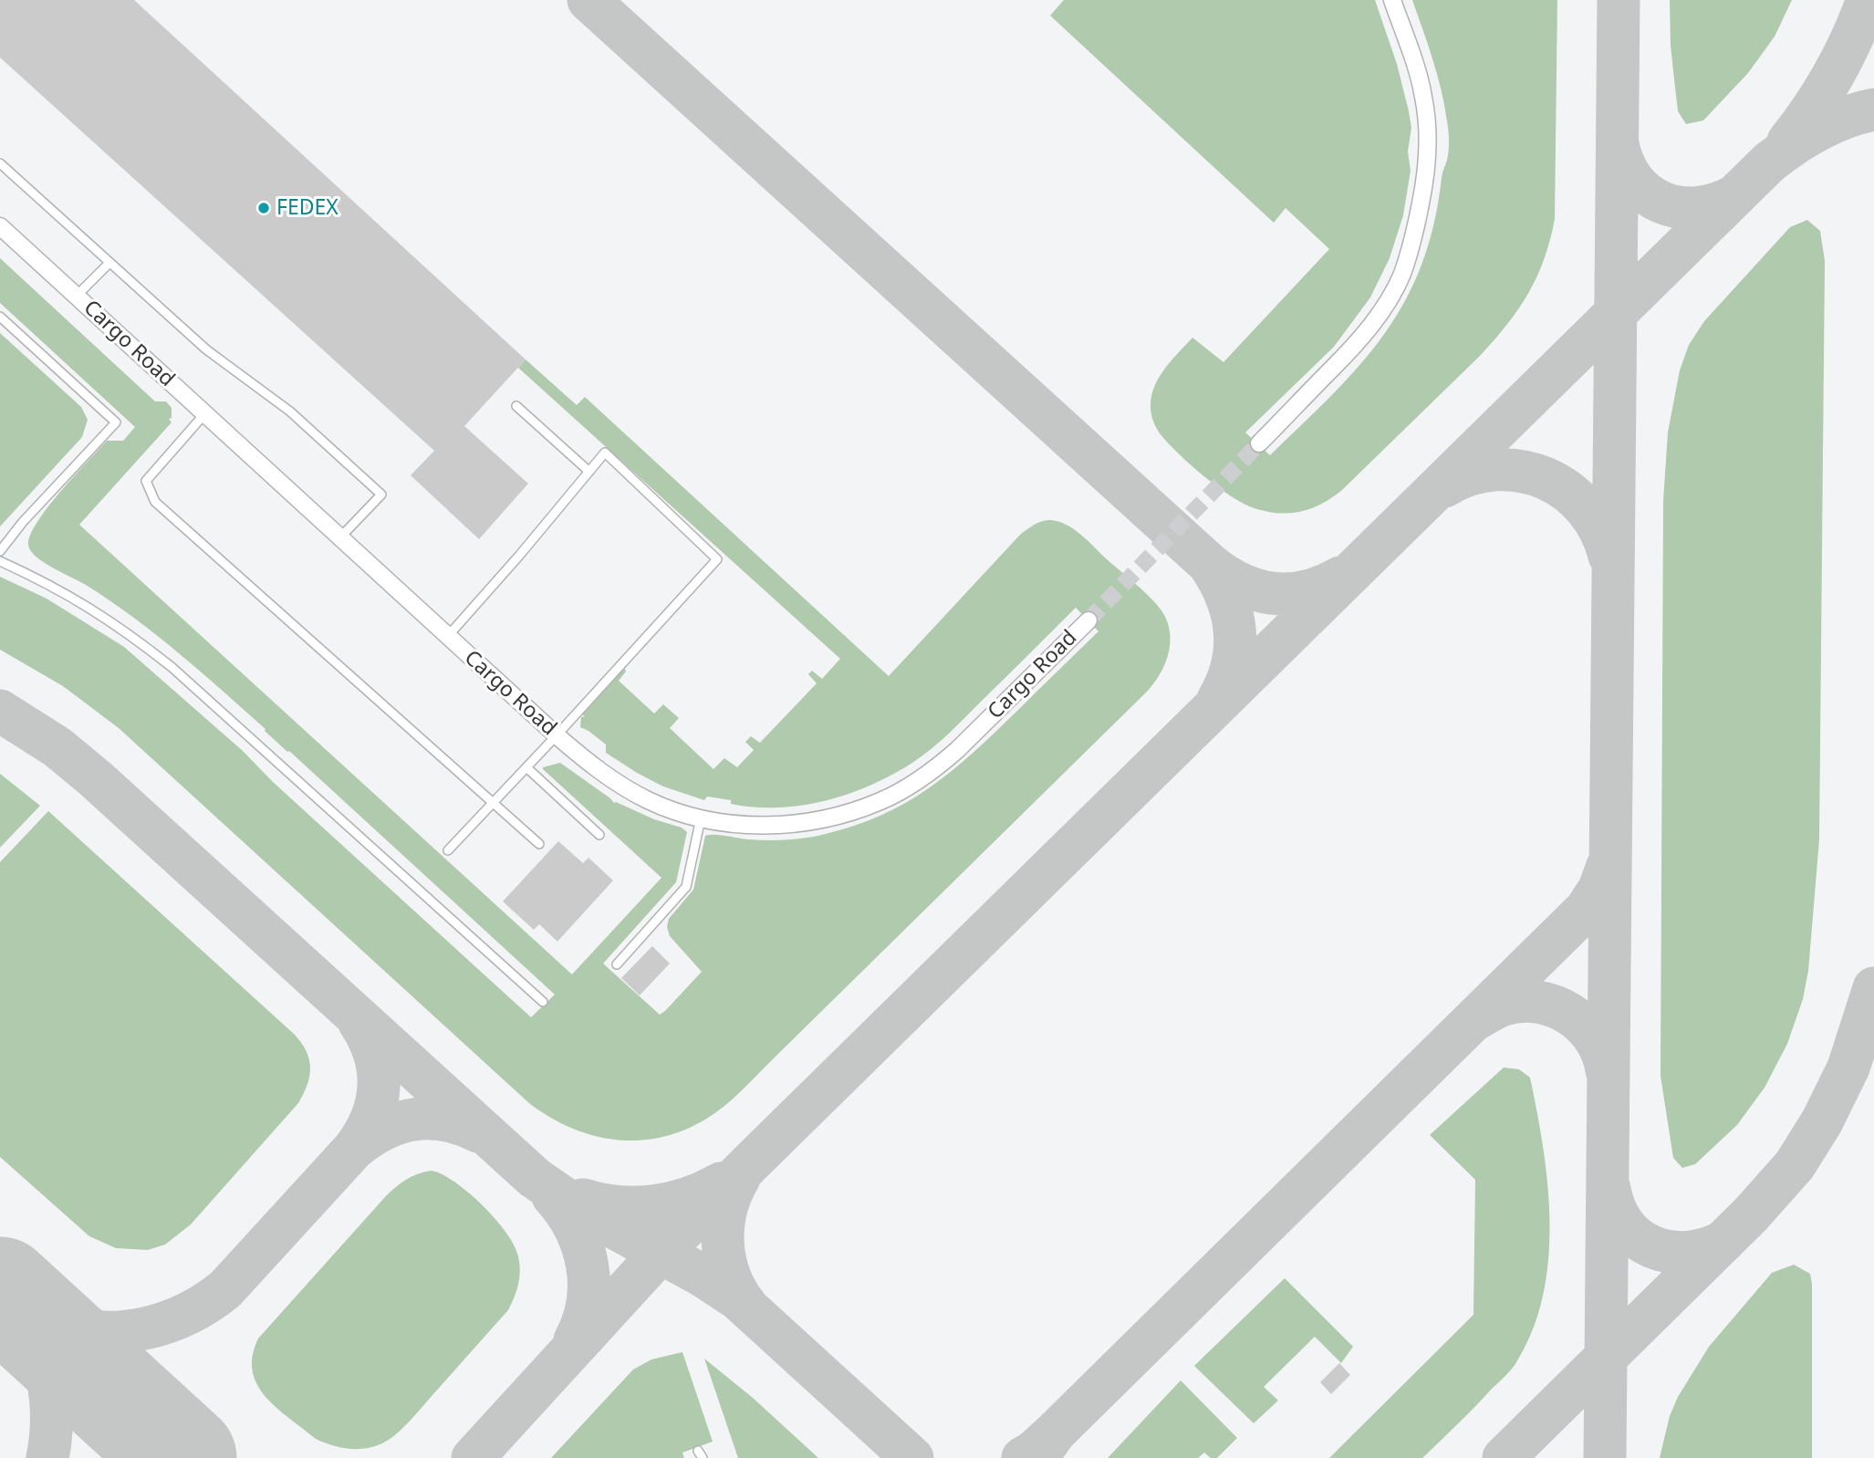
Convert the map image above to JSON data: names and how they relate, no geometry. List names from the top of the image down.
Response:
{
  "streets": {
    "street": ["Cargo Road"]
  },
  "places": ["FEDEX"]
}
